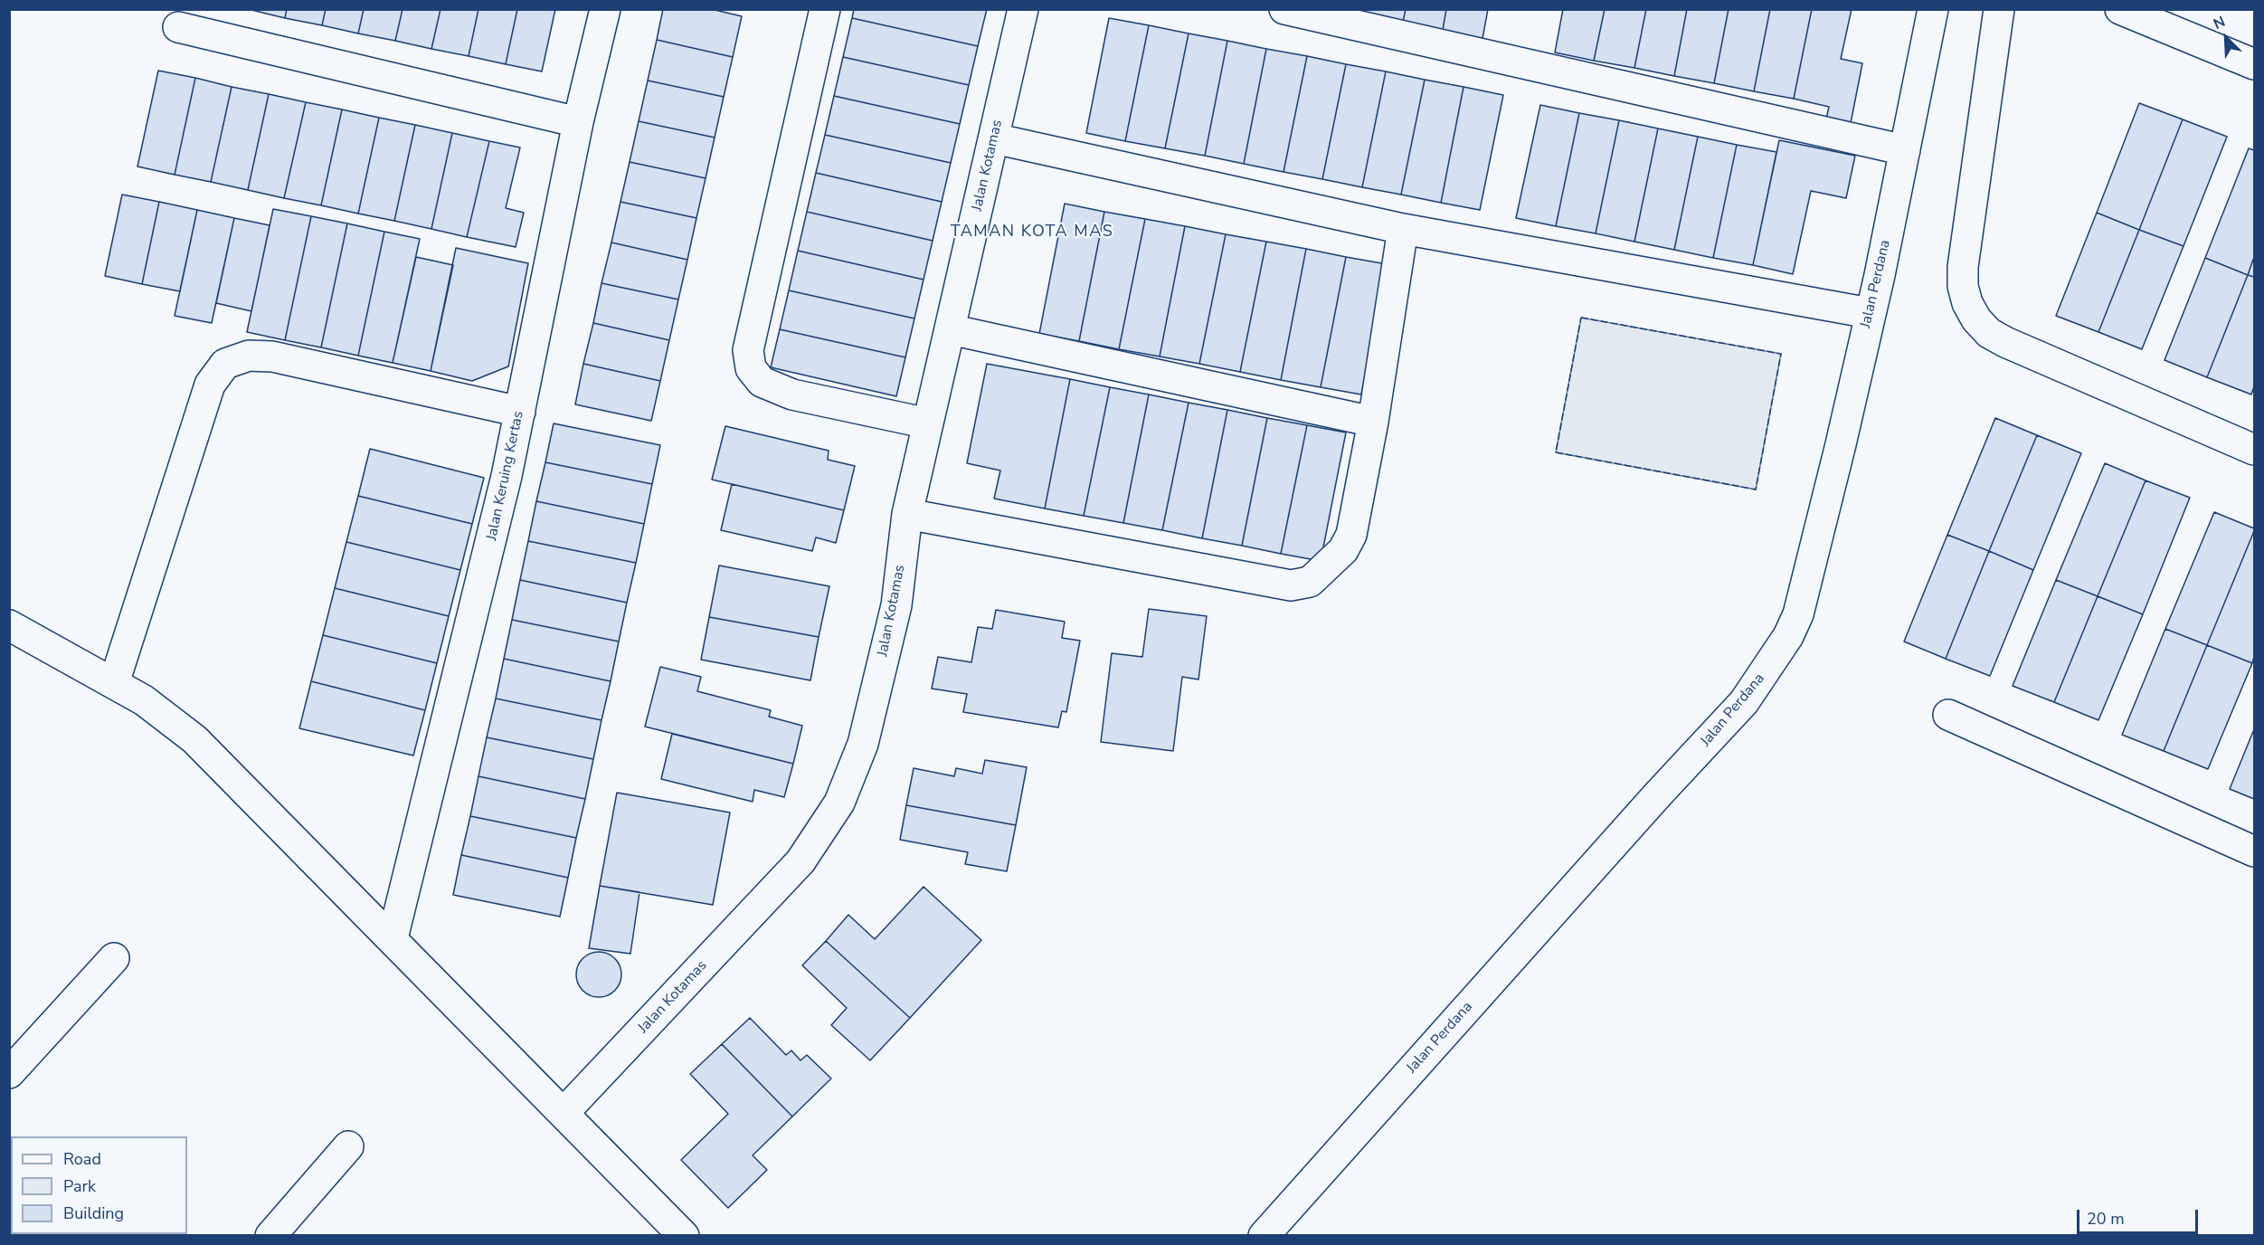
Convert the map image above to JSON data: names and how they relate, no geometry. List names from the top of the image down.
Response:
{
  "streets": {
    "street": ["Jalan Kotamas", "Jalan Perdana", "Jalan Keruing Kertas"]
  },
  "districts": ["TAMAN KOTA MAS"],
  "legend": ["Road", "Park", "Building"],
  "scale_bar": "20 m",
  "north": "top left"
}
